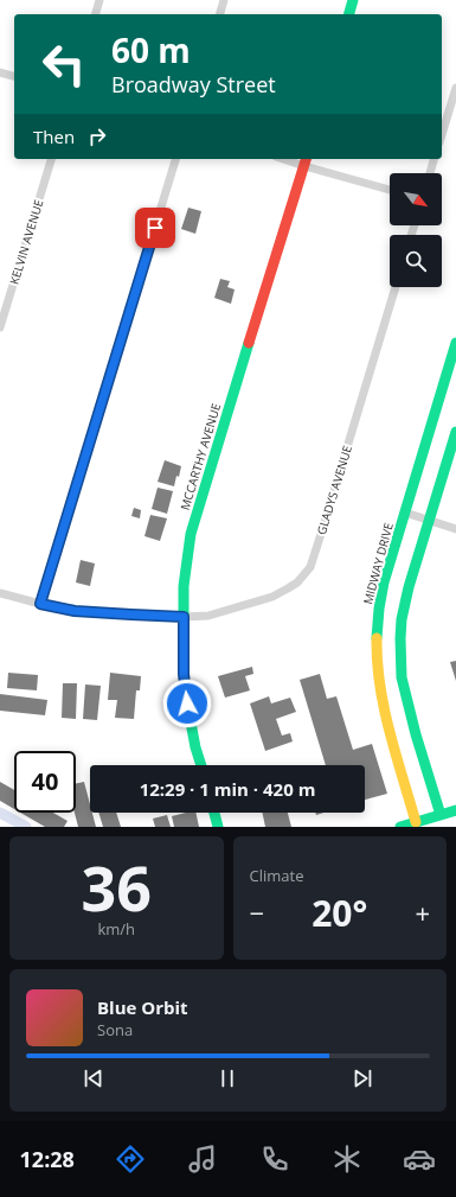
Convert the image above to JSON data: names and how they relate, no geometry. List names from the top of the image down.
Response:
{
  "streets": {
    "main road": ["MCCARTHY AVENUE", "MIDWAY DRIVE"],
    "street": ["KELVIN AVENUE", "GLADYS AVENUE"]
  },
  "crossings": [
    ["MCCARTHY AVENUE", "GLADYS AVENUE"]
  ],
  "north": "bottom right",
  "page": {
    "turn": ["60 m", "Broadway Street"],
    "then": "Then",
    "limit": "40",
    "trip": "12:29 · 1 min · 420 m",
    "tile": [
      ["36", "km/h"],
      "Climate"
    ],
    "heat": ["−", "20°", "+"],
    "song": ["Blue Orbit", "Sona"],
    "tabs": "12:28"
  }
}
